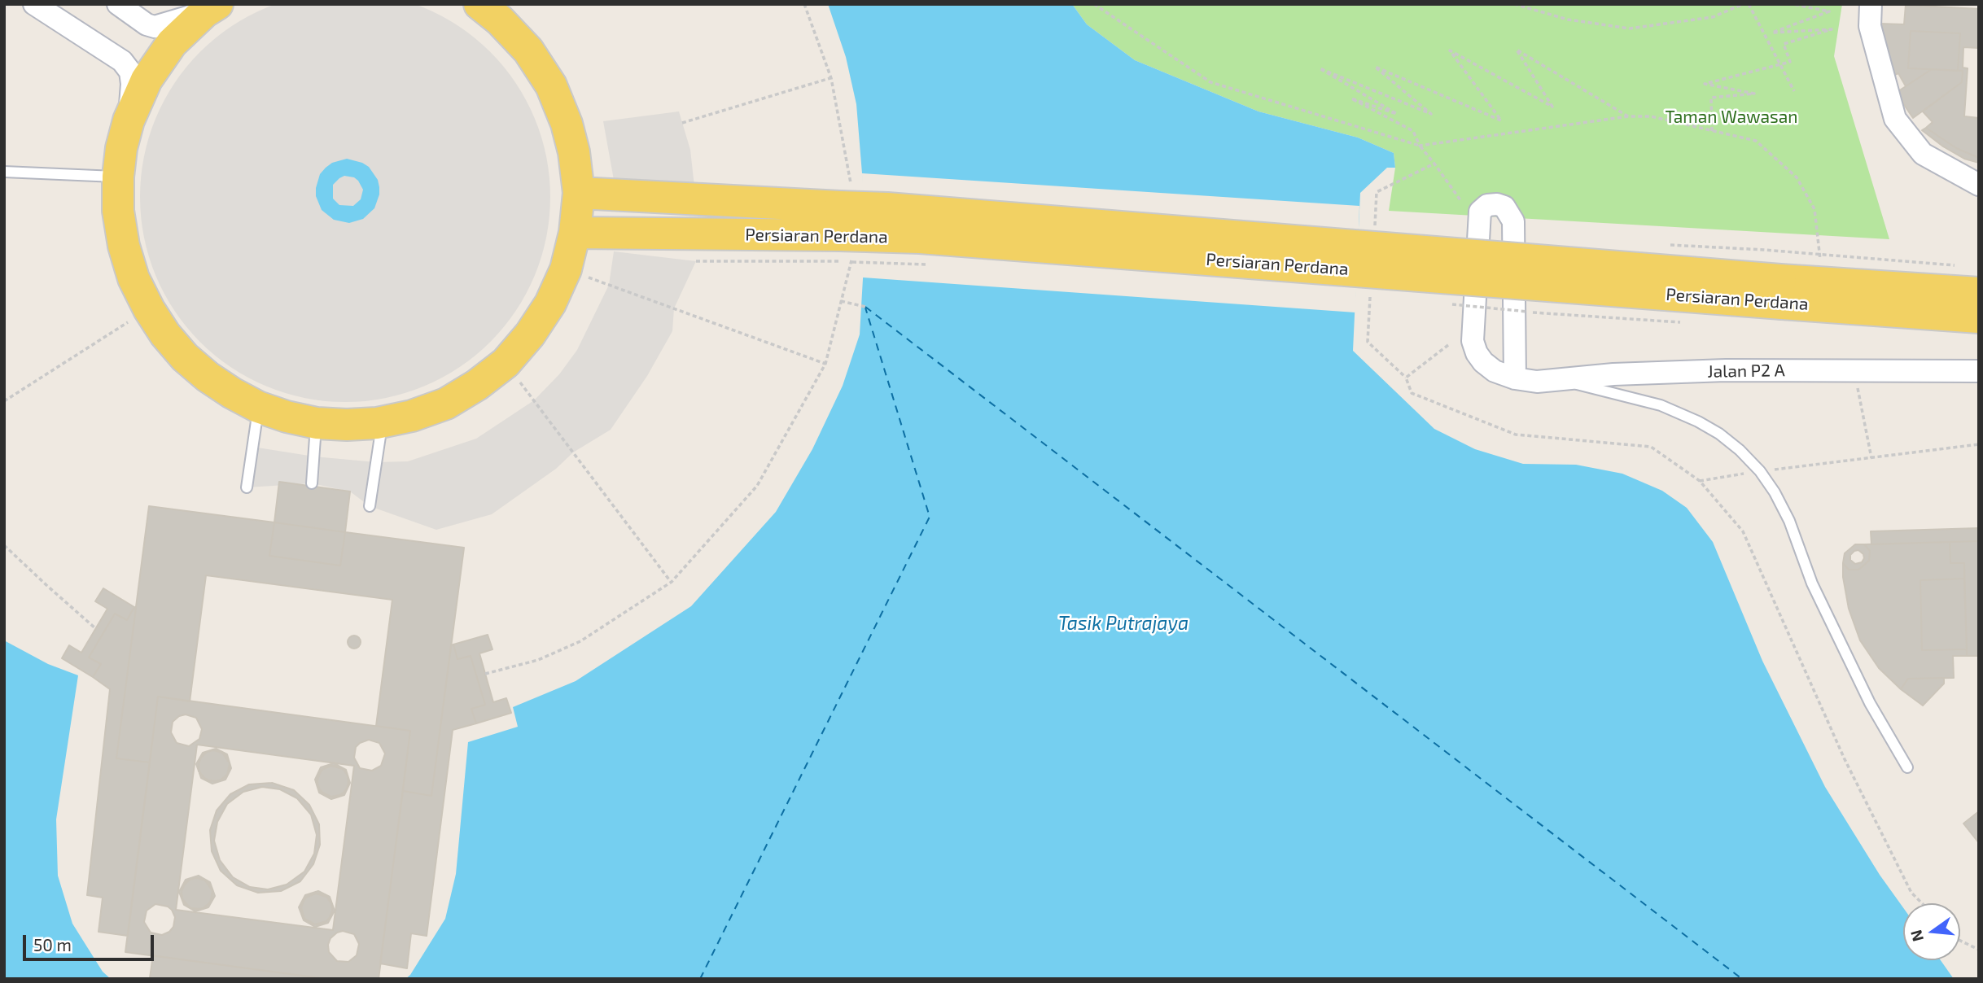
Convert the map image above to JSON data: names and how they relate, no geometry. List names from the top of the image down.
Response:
{
  "streets": {
    "main road": ["Persiaran Perdana"],
    "street": ["Jalan P2 A"]
  },
  "water": ["Tasik Putrajaya"],
  "parks": ["Taman Wawasan"],
  "scale_bar": "50 m",
  "north": "left"
}
